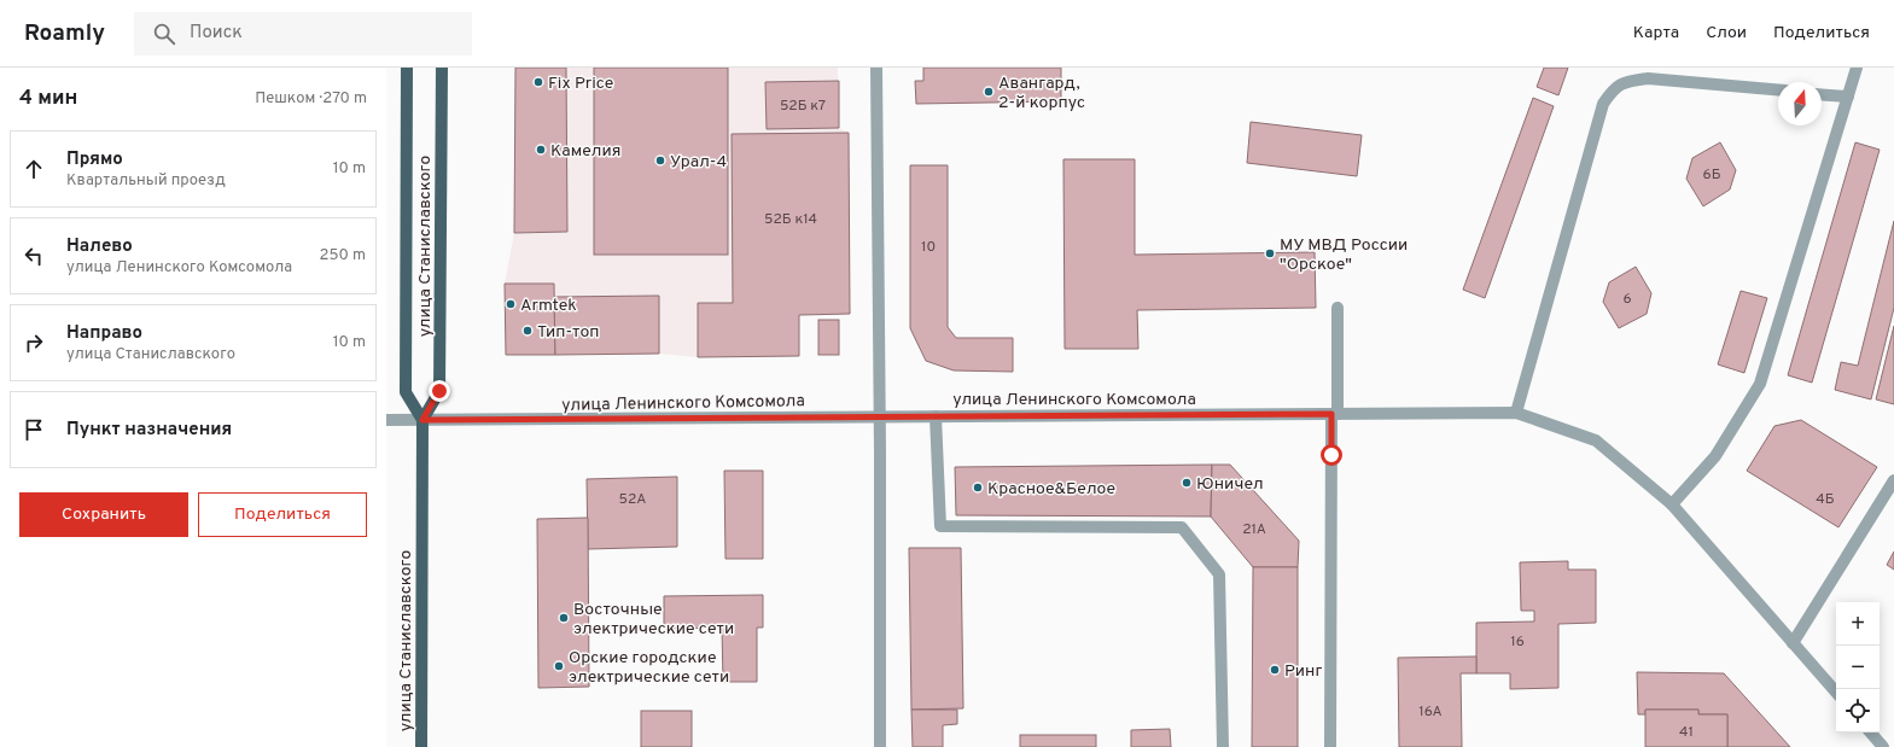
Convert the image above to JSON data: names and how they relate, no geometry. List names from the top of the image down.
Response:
{
  "streets": {
    "main road": ["улица Станиславского"],
    "street": ["улица Ленинского Комсомола"]
  },
  "crossings": [
    ["улица Станиславского", "улица Ленинского Комсомола"]
  ],
  "places": [
    "Fix Price",
    "Авангард, 2-й корпус",
    "Камелия",
    "Урал-4",
    "МУ МВД России \"Орское\"",
    "Armtek",
    "Тип-топ",
    "Юничел",
    "Красное&Белое",
    "Восточные электрические сети",
    "Орские городские электрические сети",
    "Ринг"
  ],
  "house_numbers": [
    "52Б к7",
    "6Б",
    "52Б к14",
    "10",
    "6",
    "52А",
    "4Б",
    "21А",
    "16",
    "16А",
    "41"
  ],
  "north": "top",
  "page": {
    "header": "Roamly",
    "search": "Поиск",
    "nav": ["Карта", "Слои", "Поделиться"],
    "heading": ["4 мин", "Пешком · 270 m"],
    "list": [
      ["Прямо", "Квартальный проезд", "10 m"],
      ["Налево", "улица Ленинского Комсомола", "250 m"],
      ["Направо", "улица Станиславского", "10 m"],
      "Пункт назначения"
    ],
    "buttons": ["Сохранить", "Поделиться"],
    "map_buttons": ["+", "−"]
  }
}
